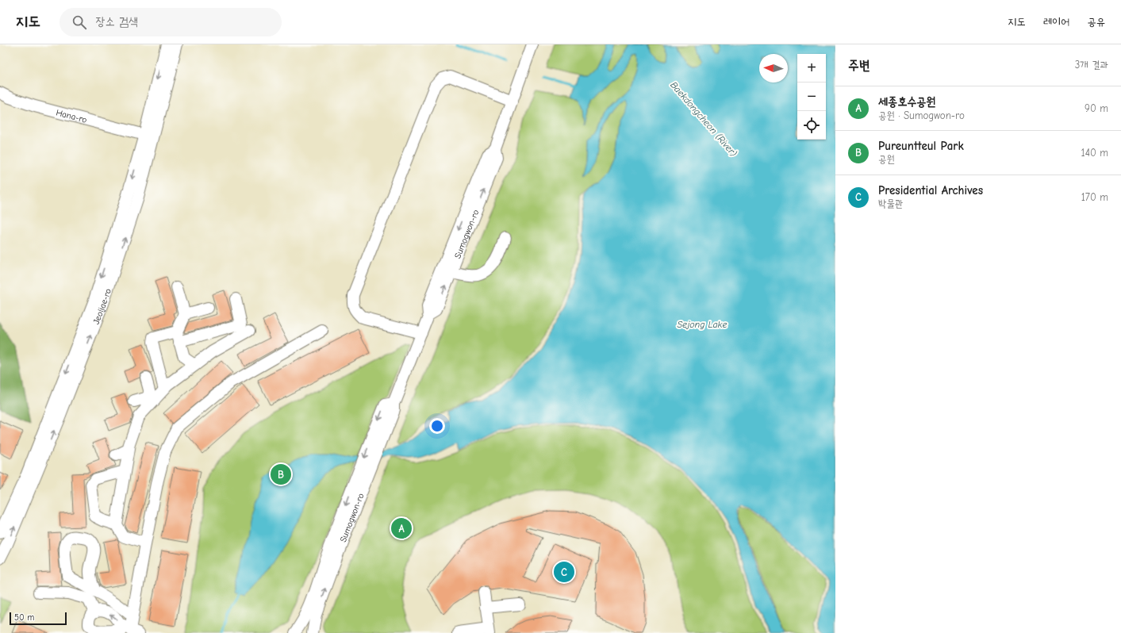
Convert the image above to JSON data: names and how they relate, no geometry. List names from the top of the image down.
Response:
{
  "streets": {
    "street": ["Hana-ro", "Sumogwon-ro", "Jeoljae-ro"]
  },
  "crossings": [
    ["Hana-ro", "Jeoljae-ro"]
  ],
  "water": ["Baekdongcheon (River)", "Sejong Lake"],
  "scale_bar": "50 m",
  "north": "left",
  "page": {
    "header": "지도",
    "search": "장소 검색",
    "nav": ["지도", "레이어", "공유"],
    "heading": ["주변", "3개 결과"],
    "map_buttons": ["+", "−"],
    "list": [
      {
        "mark": "A",
        "name": "세종호수공원",
        "note": "공원 · Sumogwon-ro",
        "value": "90 m"
      },
      {
        "mark": "B",
        "name": "Pureuntteul Park",
        "note": "공원",
        "value": "140 m"
      },
      {
        "mark": "C",
        "name": "Presidential Archives",
        "note": "박물관",
        "value": "170 m"
      }
    ],
    "pins": ["B", "A", "C"],
    "scale": "50 m"
  }
}
